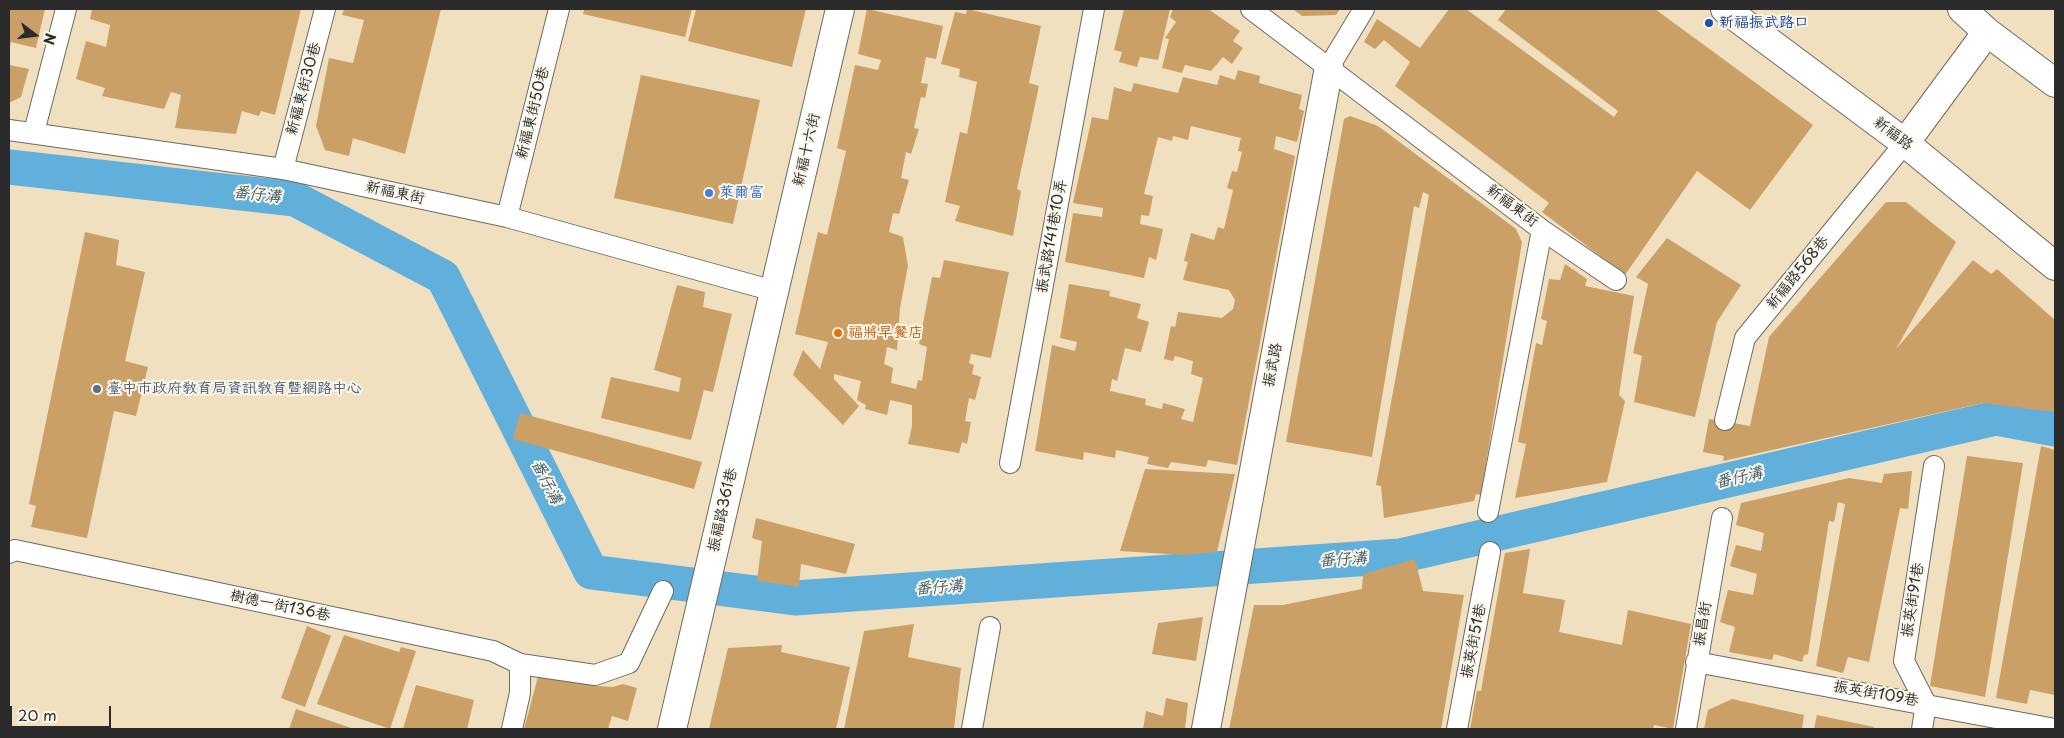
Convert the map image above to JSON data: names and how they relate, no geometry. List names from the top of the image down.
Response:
{
  "streets": {
    "street": [
      "新福路",
      "新福十六街",
      "振武路",
      "振福路361巷"
    ],
    "lane": [
      "新福東街30巷",
      "新福東街50巷",
      "新福東街",
      "振武路141巷10弄",
      "新福路568巷",
      "振英街91巷",
      "樹德一街136巷",
      "振昌街",
      "振英街51巷",
      "振英街109巷"
    ]
  },
  "crossings": [
    ["新福東街30巷", "新福東街"],
    ["新福東街50巷", "新福東街"],
    ["新福路", "新福路568巷"],
    ["新福十六街", "新福東街"],
    ["新福十六街", "振福路361巷"],
    ["新福東街", "振武路"],
    ["新福東街", "振福路361巷"],
    ["振英街91巷", "振英街109巷"],
    ["振昌街", "振英街109巷"]
  ],
  "water": ["番仔溝"],
  "places": [
    "新福振武路口",
    "萊爾富",
    "福將早餐店",
    "臺中市政府教育局資訊教育暨網路中心"
  ],
  "scale_bar": "20 m",
  "north": "right"
}
